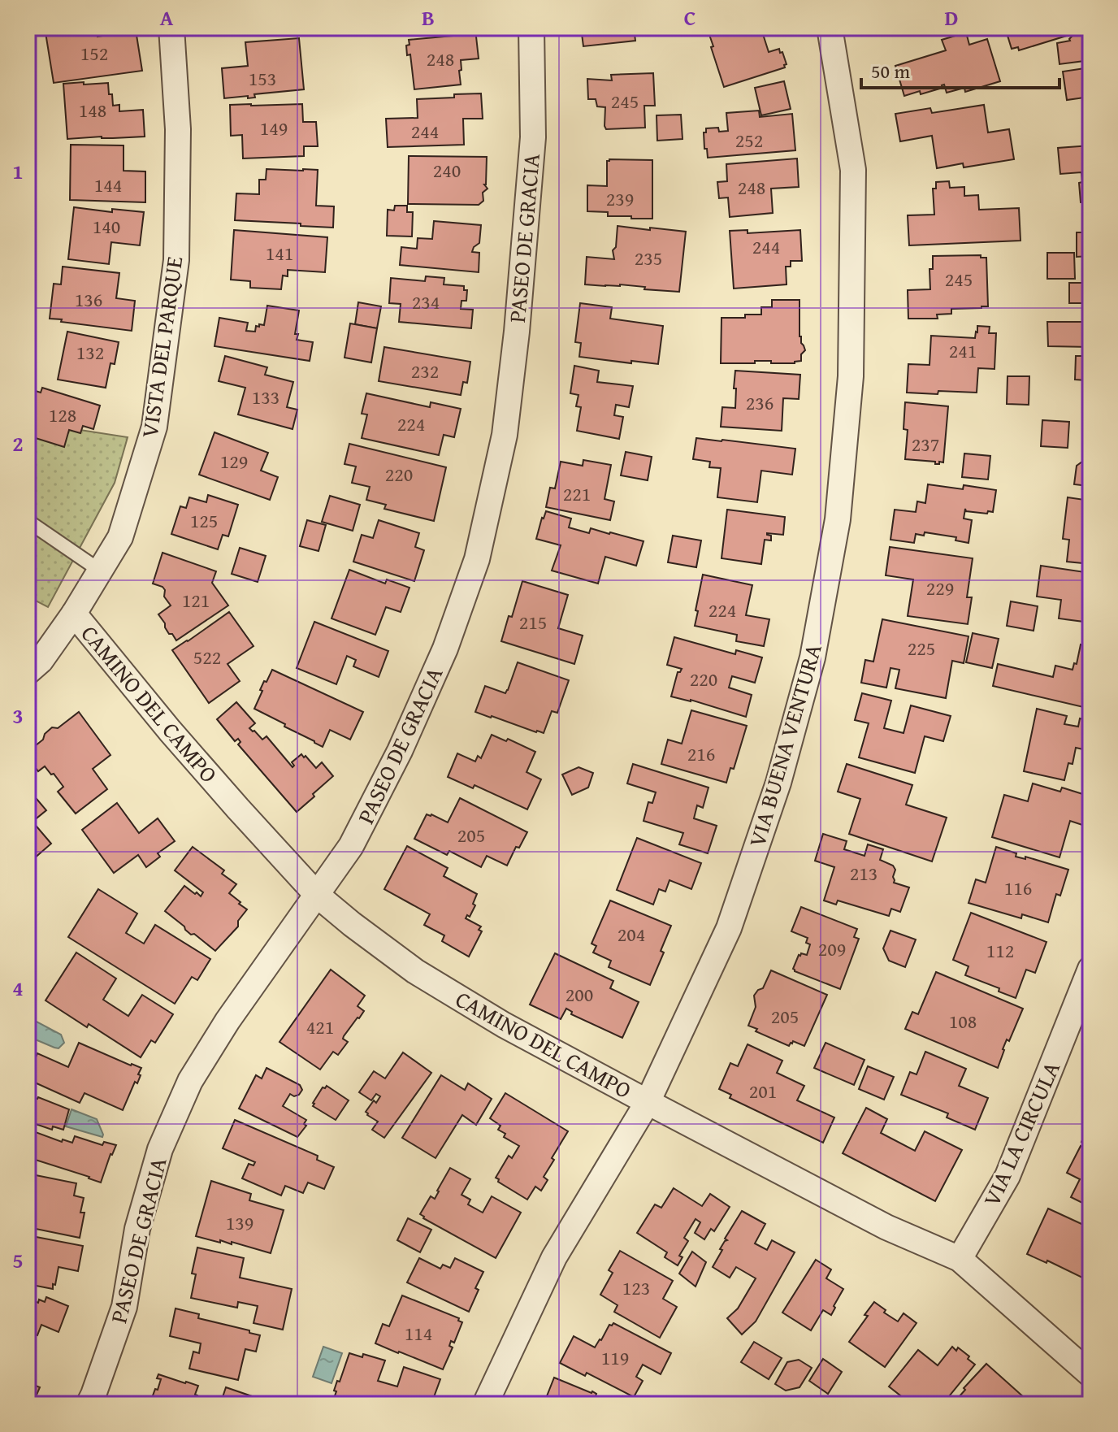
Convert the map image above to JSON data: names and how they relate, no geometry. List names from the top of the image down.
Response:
{
  "streets": {
    "street": [
      "PASEO DE GRACIA",
      "VISTA DEL PARQUE",
      "CAMINO DEL CAMPO",
      "VIA BUENA VENTURA",
      "VIA LA CIRCULA"
    ]
  },
  "crossings": [
    ["PASEO DE GRACIA", "CAMINO DEL CAMPO"],
    ["VISTA DEL PARQUE", "CAMINO DEL CAMPO"],
    ["CAMINO DEL CAMPO", "VIA BUENA VENTURA"],
    ["CAMINO DEL CAMPO", "VIA LA CIRCULA"]
  ],
  "house_numbers": [
    "152",
    "248",
    "153",
    "245",
    "148",
    "149",
    "244",
    "252",
    "240",
    "144",
    "248",
    "239",
    "140",
    "244",
    "141",
    "235",
    "245",
    "136",
    "234",
    "241",
    "132",
    "232",
    "133",
    "236",
    "128",
    "224",
    "237",
    "129",
    "220",
    "221",
    "125",
    "229",
    "121",
    "224",
    "215",
    "225",
    "522",
    "220",
    "216",
    "205",
    "213",
    "116",
    "204",
    "209",
    "112",
    "200",
    "205",
    "108",
    "421",
    "201",
    "139",
    "123",
    "114",
    "119"
  ],
  "scale_bar": "50 m",
  "grid": {
    "columns": [
      "A",
      "B",
      "C",
      "D"
    ],
    "rows": [
      "1",
      "2",
      "3",
      "4",
      "5"
    ]
  }
}
